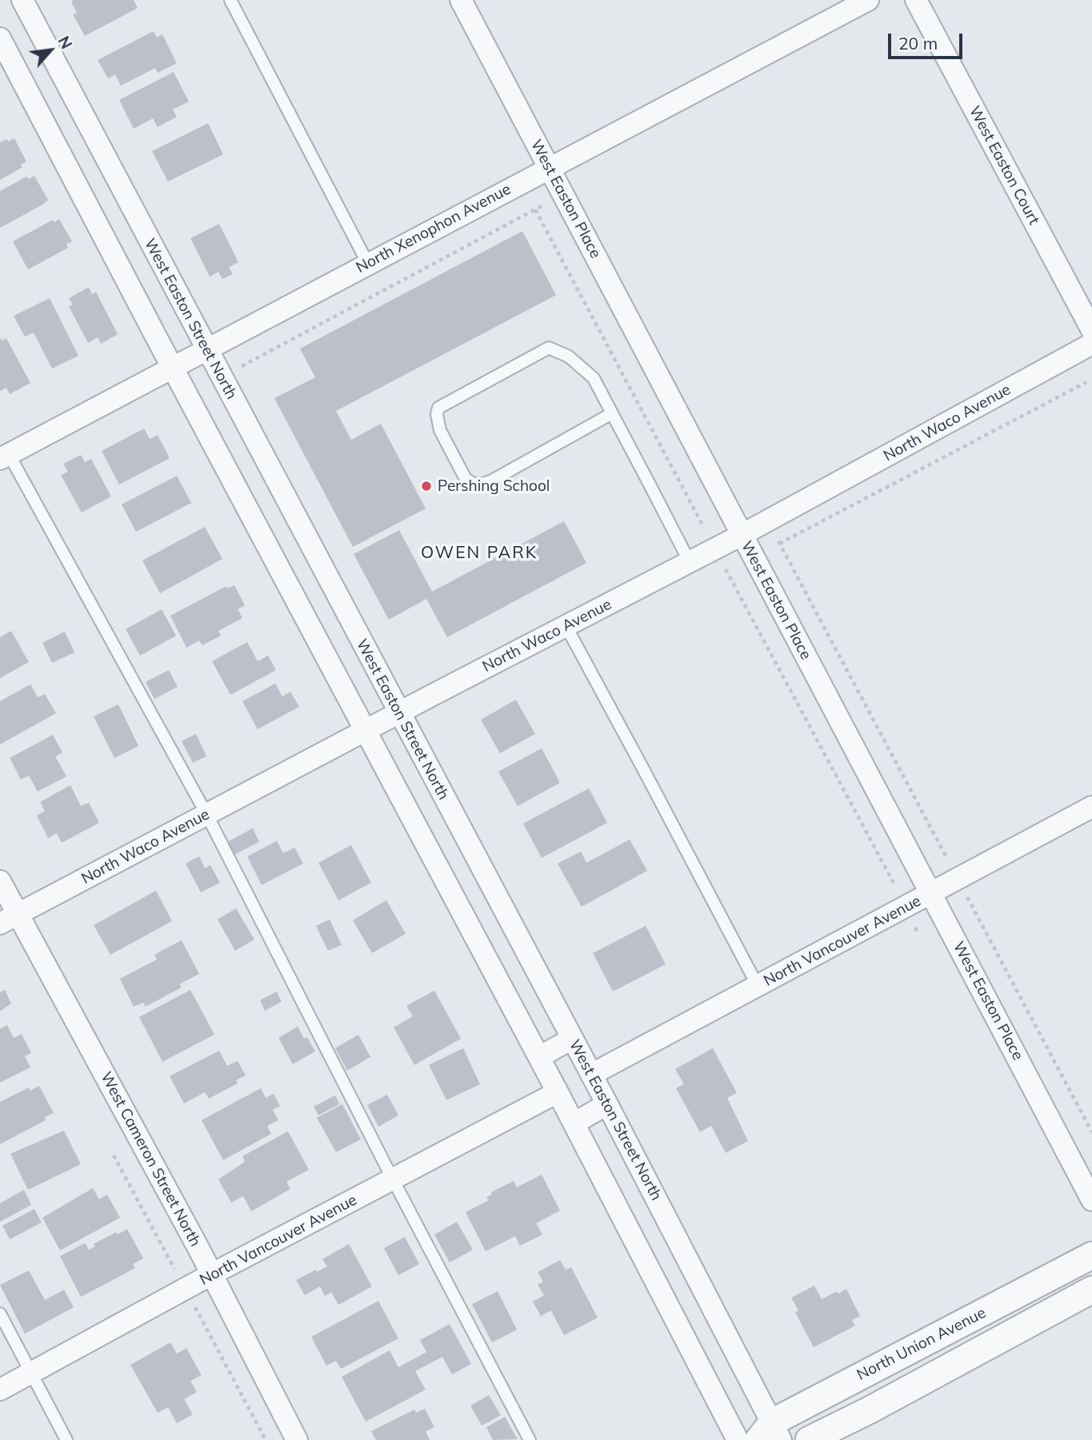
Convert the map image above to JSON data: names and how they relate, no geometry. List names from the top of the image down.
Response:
{
  "streets": {
    "street": [
      "West Easton Court",
      "West Easton Place",
      "North Xenophon Avenue",
      "West Easton Street North",
      "North Waco Avenue",
      "North Vancouver Avenue",
      "West Cameron Street North",
      "North Union Avenue"
    ]
  },
  "crossings": [
    ["West Easton Place", "North Xenophon Avenue"],
    ["West Easton Place", "North Waco Avenue"],
    ["West Easton Place", "North Vancouver Avenue"],
    ["North Xenophon Avenue", "West Easton Street North"],
    ["West Easton Street North", "North Waco Avenue"],
    ["West Easton Street North", "North Vancouver Avenue"],
    ["West Easton Street North", "North Union Avenue"],
    ["North Waco Avenue", "West Cameron Street North"],
    ["North Vancouver Avenue", "West Cameron Street North"]
  ],
  "districts": ["OWEN PARK"],
  "places": ["Pershing School"],
  "scale_bar": "20 m",
  "north": "top right"
}
